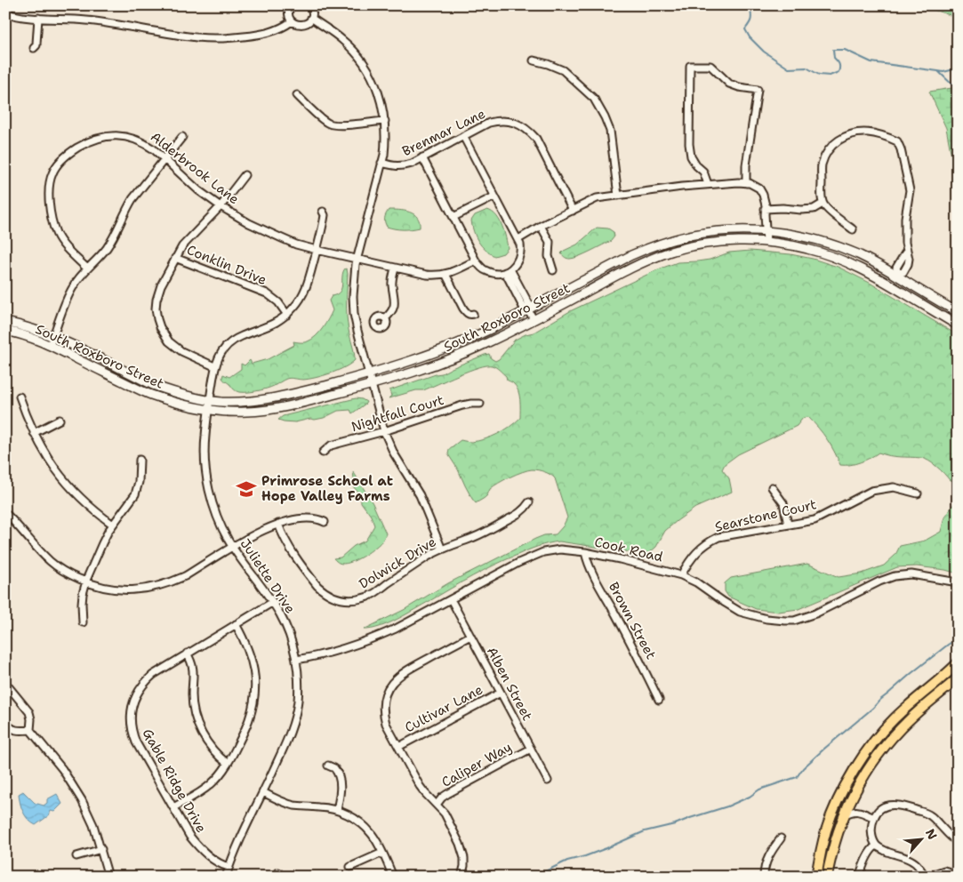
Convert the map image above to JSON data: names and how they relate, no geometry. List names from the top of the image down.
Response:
{
  "streets": {
    "street": [
      "Brenmar Lane",
      "Alderbrook Lane",
      "Conklin Drive",
      "South Roxboro Street",
      "Nightfall Court",
      "Searstone Court",
      "Cook Road",
      "Dolwick Drive",
      "Juliette Drive",
      "Brown Street",
      "Alben Street",
      "Cultivar Lane",
      "Caliper Way",
      "Gable Ridge Drive"
    ]
  },
  "crossings": [
    ["South Roxboro Street", "Juliette Drive"],
    ["Searstone Court", "Cook Road"],
    ["Cook Road", "Juliette Drive"],
    ["Cook Road", "Brown Street"],
    ["Cook Road", "Alben Street"],
    ["Juliette Drive", "Gable Ridge Drive"],
    ["Alben Street", "Cultivar Lane"],
    ["Alben Street", "Caliper Way"]
  ],
  "places": {
    "school or university": ["Primrose School at Hope Valley Farms"]
  },
  "north": "top right"
}
